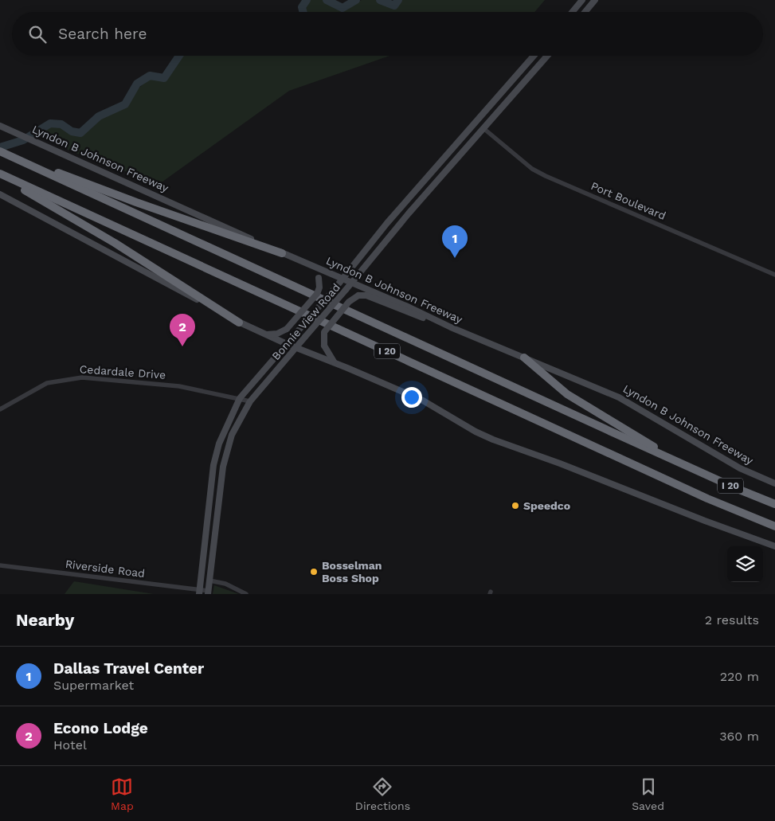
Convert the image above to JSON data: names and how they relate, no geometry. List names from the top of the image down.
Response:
{
  "streets": {
    "highway": ["I 20"],
    "main road": ["Lyndon B Johnson Freeway", "Bonnie View Road"],
    "street": ["Port Boulevard", "Cedardale Drive", "Riverside Road"]
  },
  "crossings": [
    ["Lyndon B Johnson Freeway", "Bonnie View Road"],
    ["Port Boulevard", "Bonnie View Road"],
    ["Bonnie View Road", "Cedardale Drive"],
    ["Bonnie View Road", "Riverside Road"]
  ],
  "places": ["Speedco", "Bosselman Boss Shop"],
  "page": {
    "search": "Search here",
    "pins": ["1", "2"],
    "heading": ["Nearby", "2 results"],
    "list": [
      {
        "mark": "1",
        "name": "Dallas Travel Center",
        "note": "Supermarket",
        "value": "220 m"
      },
      {
        "mark": "2",
        "name": "Econo Lodge",
        "note": "Hotel",
        "value": "360 m"
      }
    ],
    "nav": ["Map", "Directions", "Saved"]
  }
}
